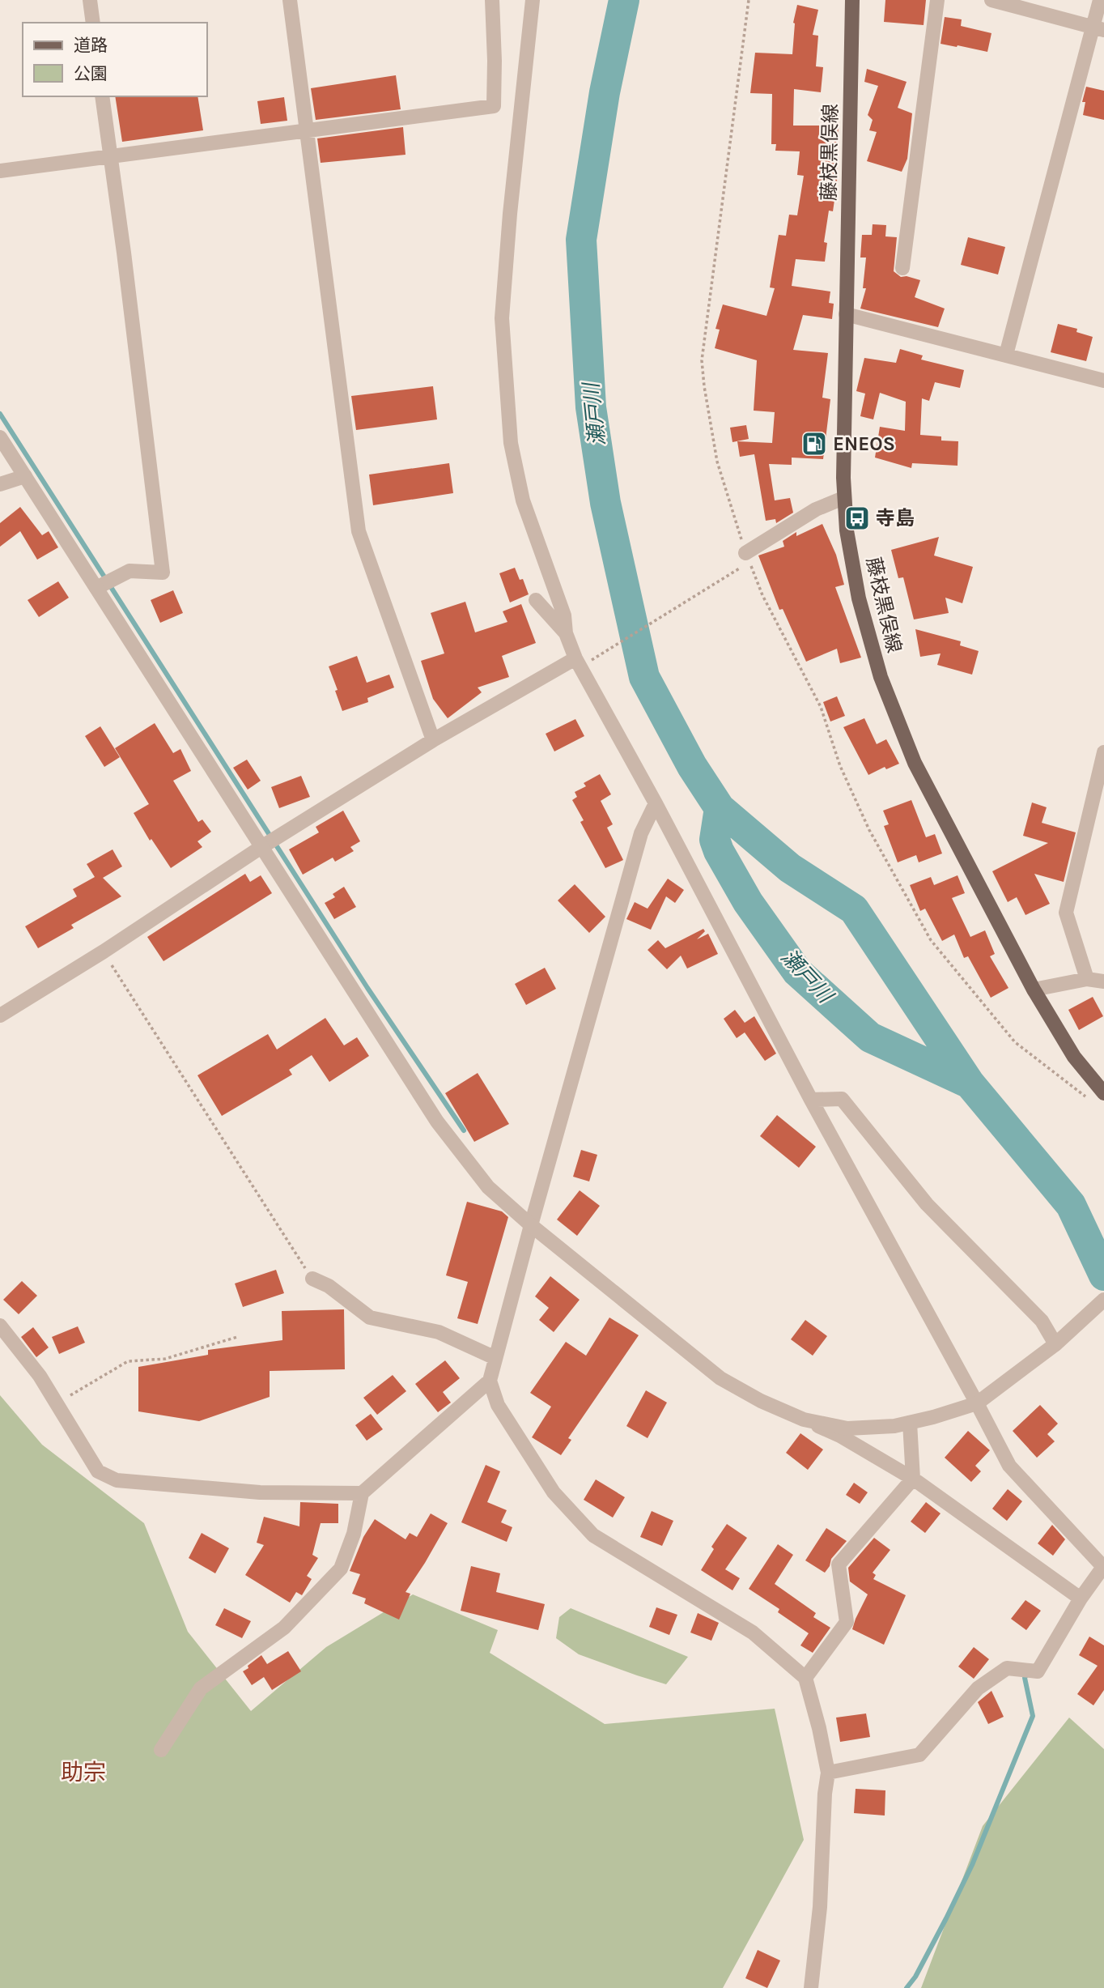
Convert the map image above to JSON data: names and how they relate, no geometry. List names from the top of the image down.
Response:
{
  "streets": {
    "main road": ["藤枝黒俣線"]
  },
  "districts": ["助宗"],
  "water": ["瀬戸川"],
  "places": {
    "fuel station": ["ENEOS"],
    "bus stop": ["寺島"]
  },
  "legend": ["道路", "公園"]
}
